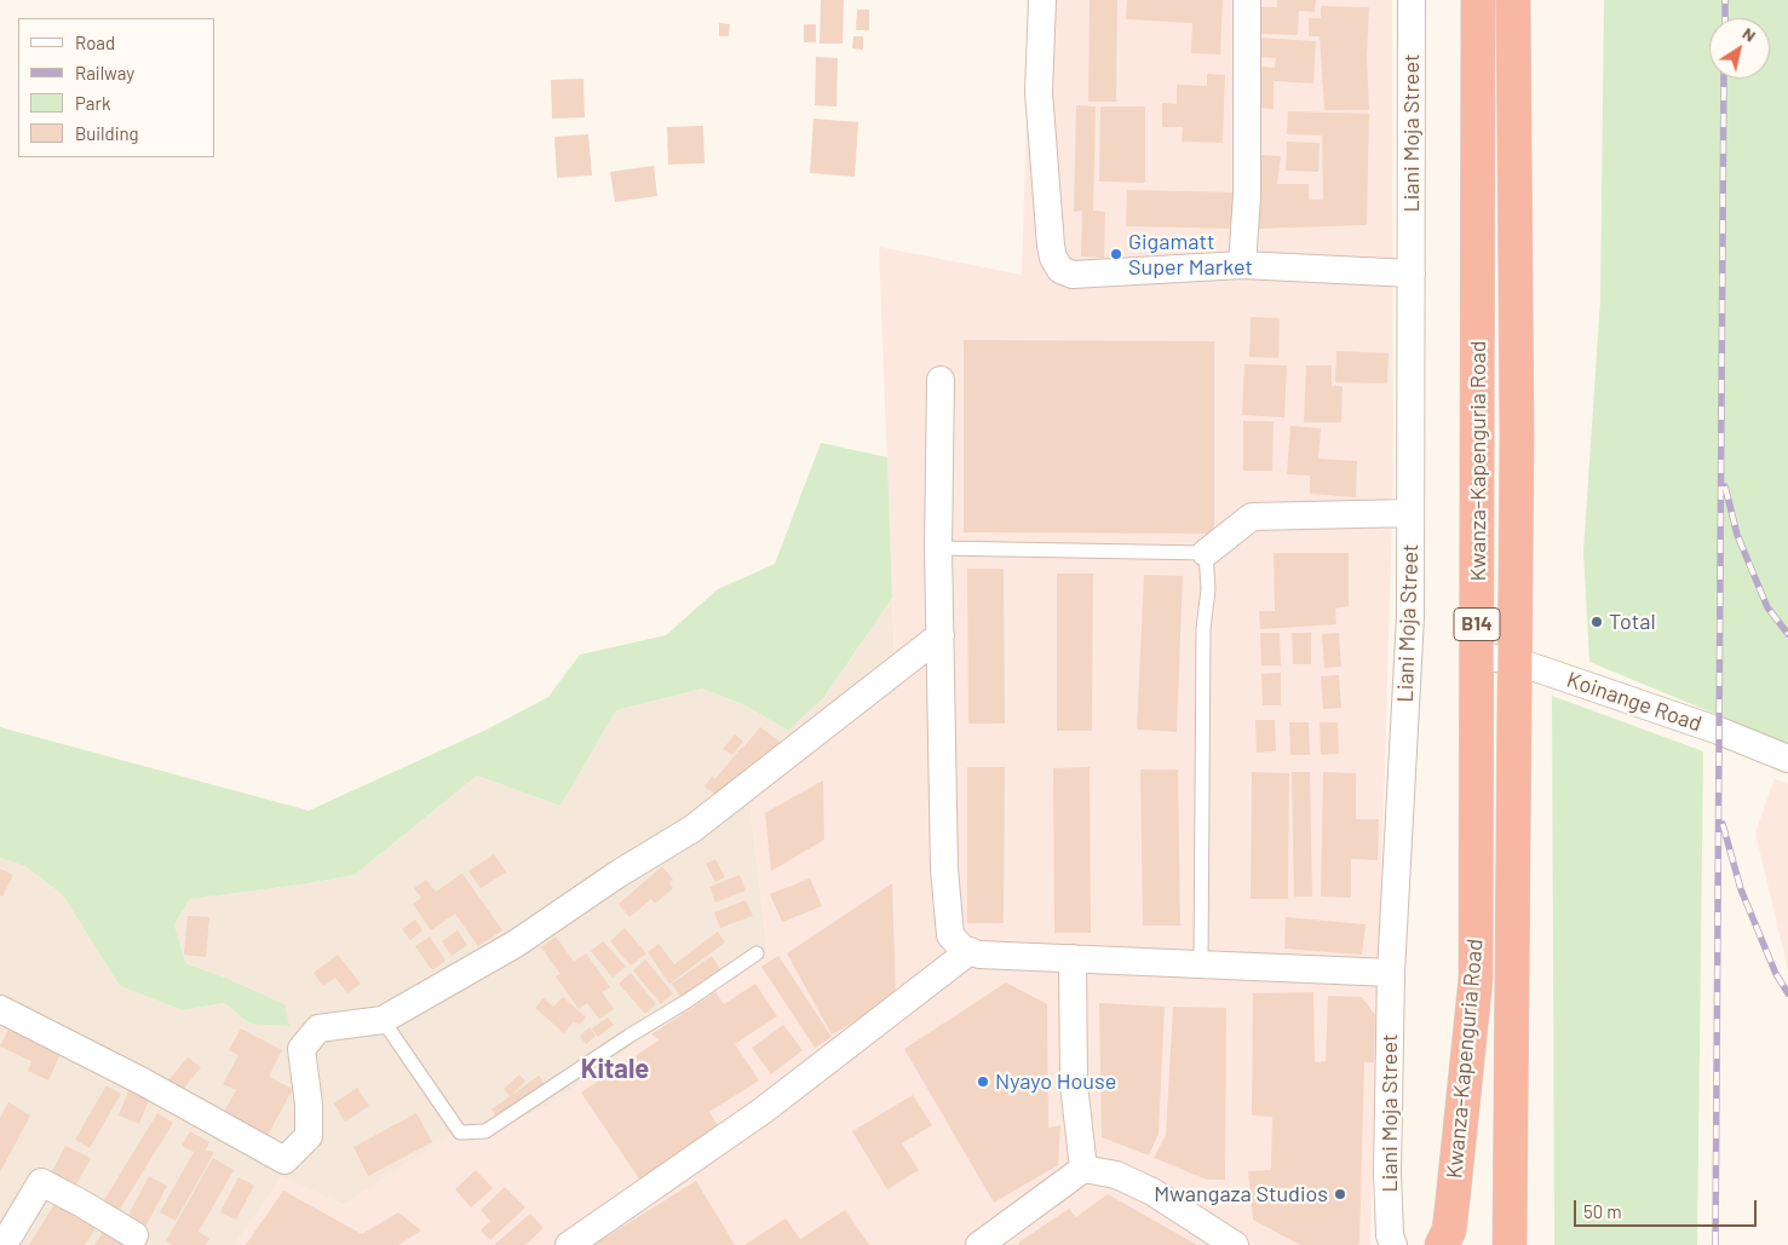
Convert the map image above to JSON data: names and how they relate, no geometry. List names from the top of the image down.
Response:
{
  "streets": {
    "highway": ["Kwanza-Kapenguria Road", "B14"],
    "street": ["Liani Moja Street", "Koinange Road"]
  },
  "crossings": [
    ["Kwanza-Kapenguria Road", "Koinange Road"]
  ],
  "districts": ["Kitale"],
  "places": [
    "Gigamatt Super Market",
    "Total",
    "Nyayo House",
    "Mwangaza Studios"
  ],
  "legend": [
    "Road",
    "Railway",
    "Park",
    "Building"
  ],
  "scale_bar": "50 m",
  "north": "top right"
}
